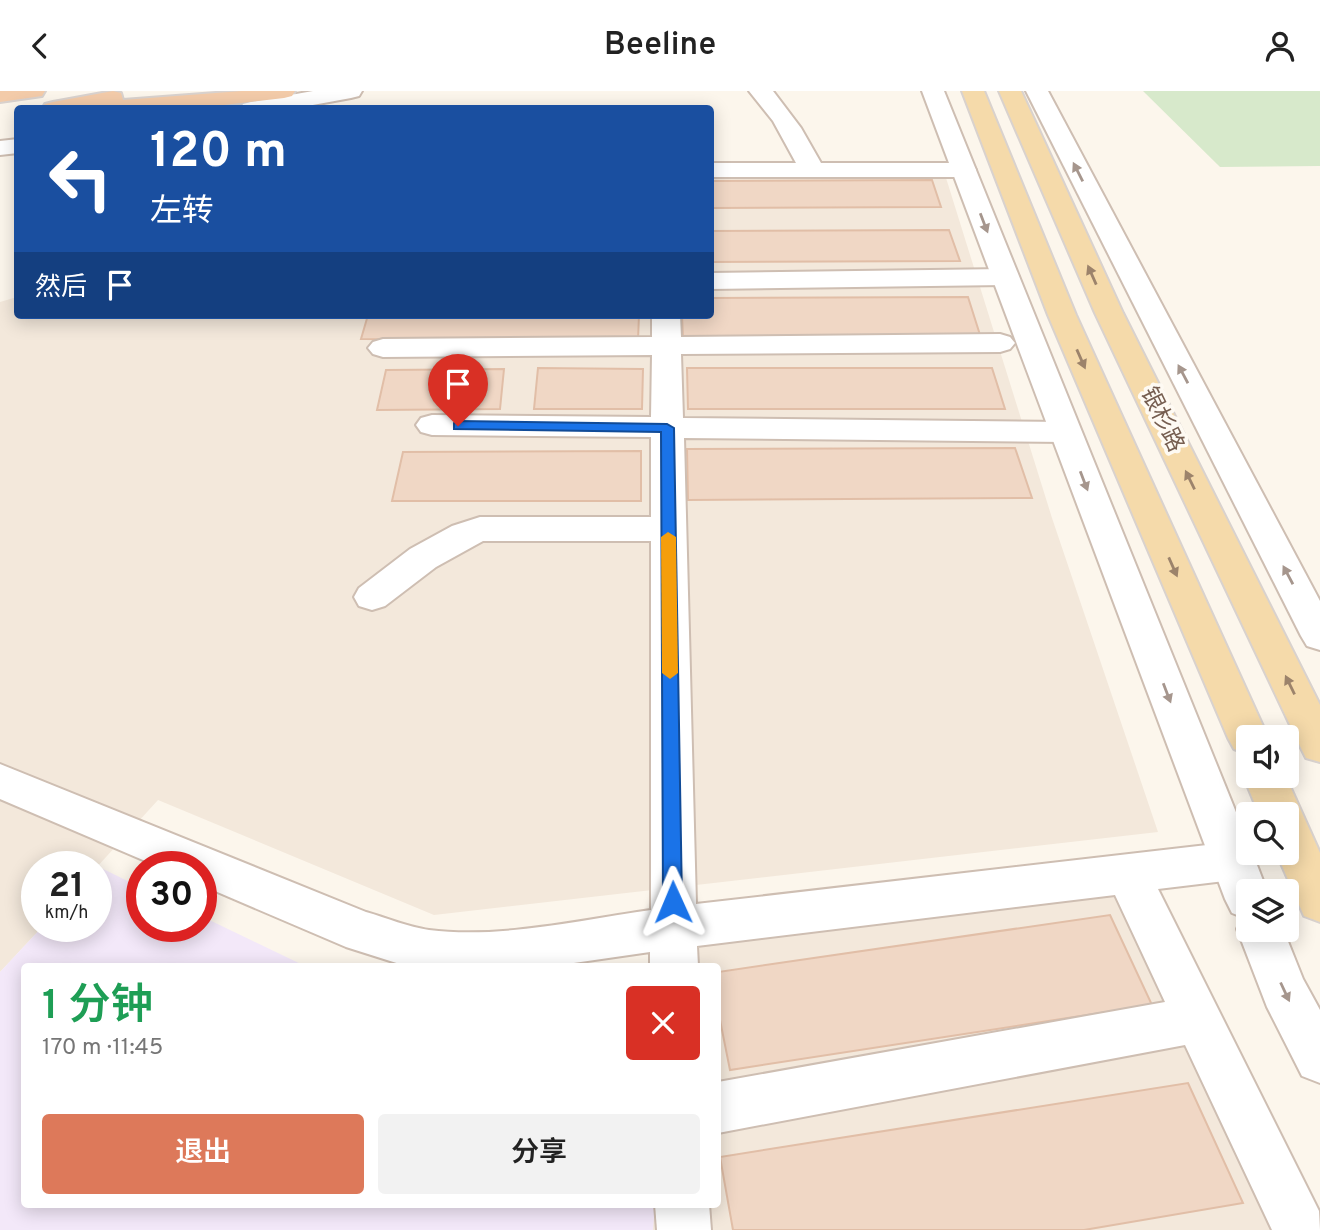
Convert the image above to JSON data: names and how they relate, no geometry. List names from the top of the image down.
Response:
{
  "streets": {
    "main road": ["银杉路"]
  },
  "page": {
    "header": "Beeline",
    "turn": ["120 m", "左转"],
    "then": "然后",
    "speed": "21 km/h",
    "limit": "30",
    "heading": ["1 分钟", "170 m · 11:45"],
    "buttons": ["退出", "分享"]
  }
}
